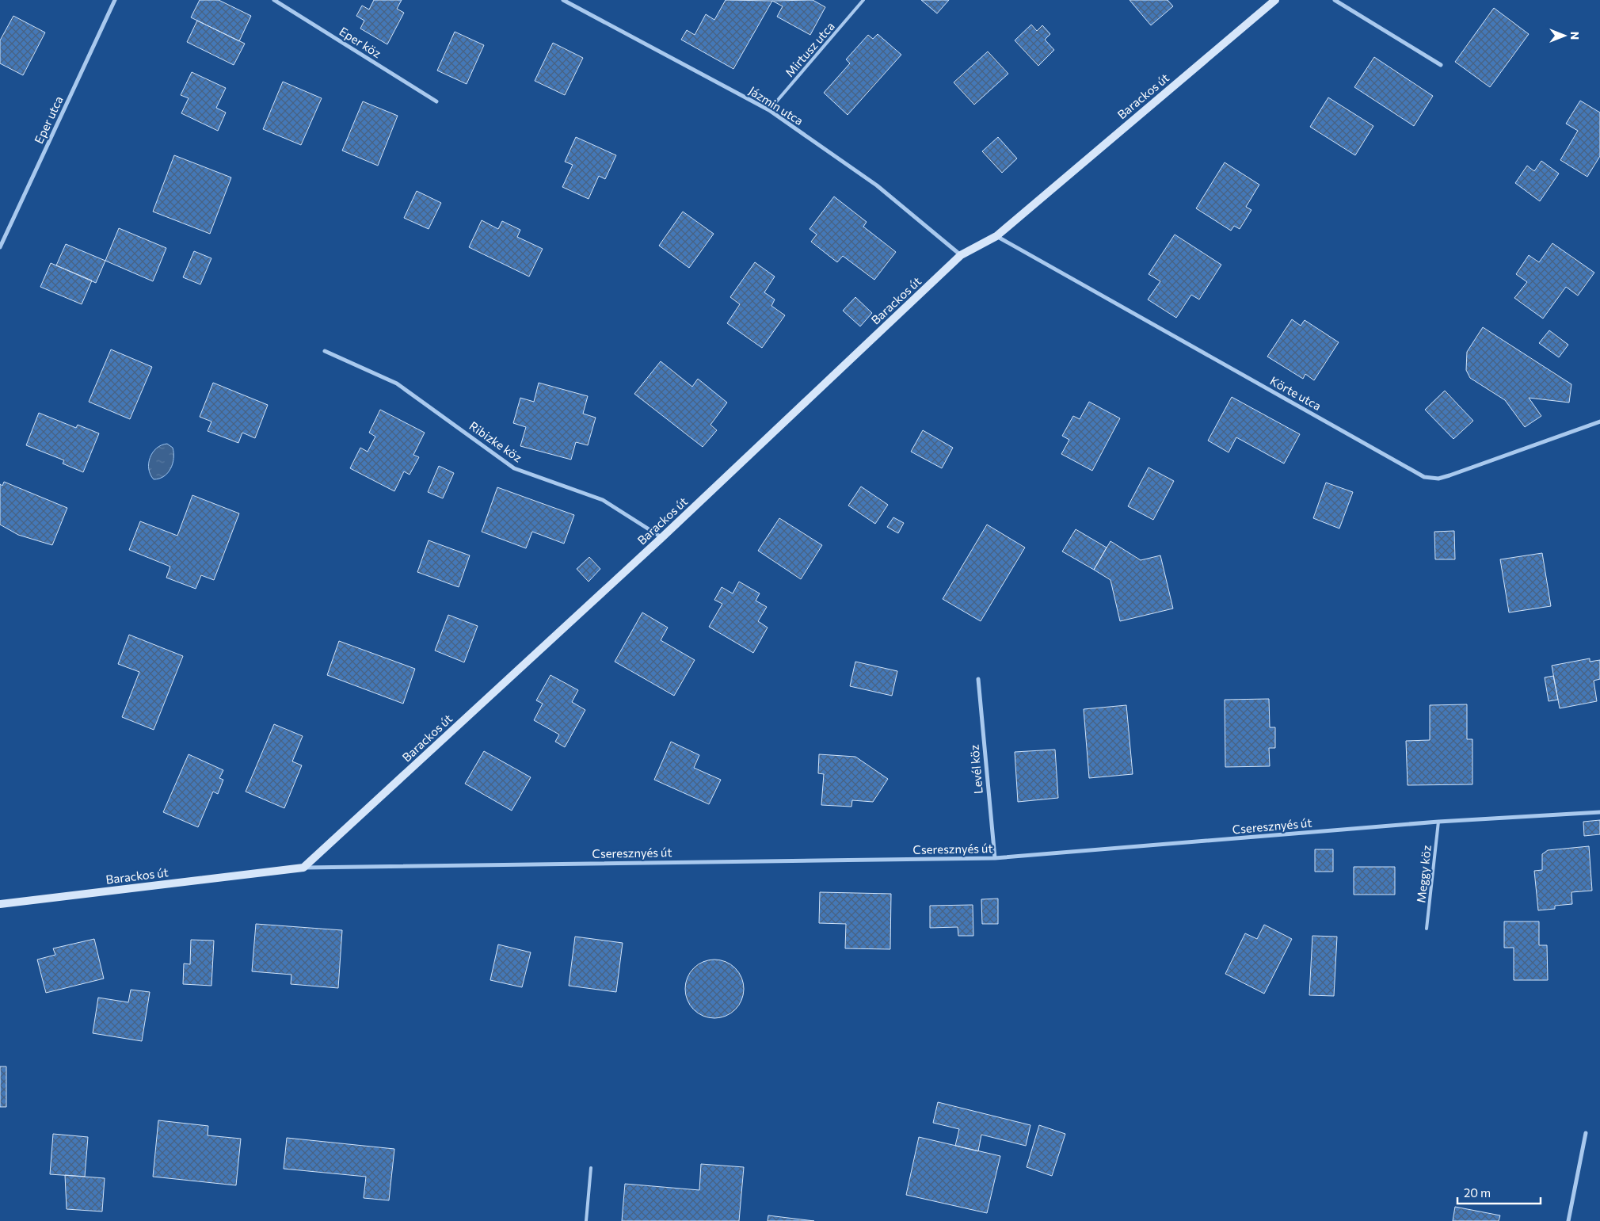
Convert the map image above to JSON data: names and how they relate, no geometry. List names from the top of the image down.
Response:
{
  "streets": {
    "street": [
      "Eper köz",
      "Barackos út",
      "Jázmin utca",
      "Eper utca",
      "Körte utca",
      "Ribizke köz",
      "Levél köz",
      "Cseresznyés út"
    ],
    "lane": ["Mirtusz utca", "Meggy köz"]
  },
  "crossings": [
    ["Mirtusz utca", "Jázmin utca"],
    ["Barackos út", "Jázmin utca"],
    ["Barackos út", "Körte utca"],
    ["Barackos út", "Ribizke köz"],
    ["Barackos út", "Cseresznyés út"],
    ["Levél köz", "Cseresznyés út"],
    ["Cseresznyés út", "Meggy köz"]
  ],
  "scale_bar": "20 m",
  "north": "right"
}
